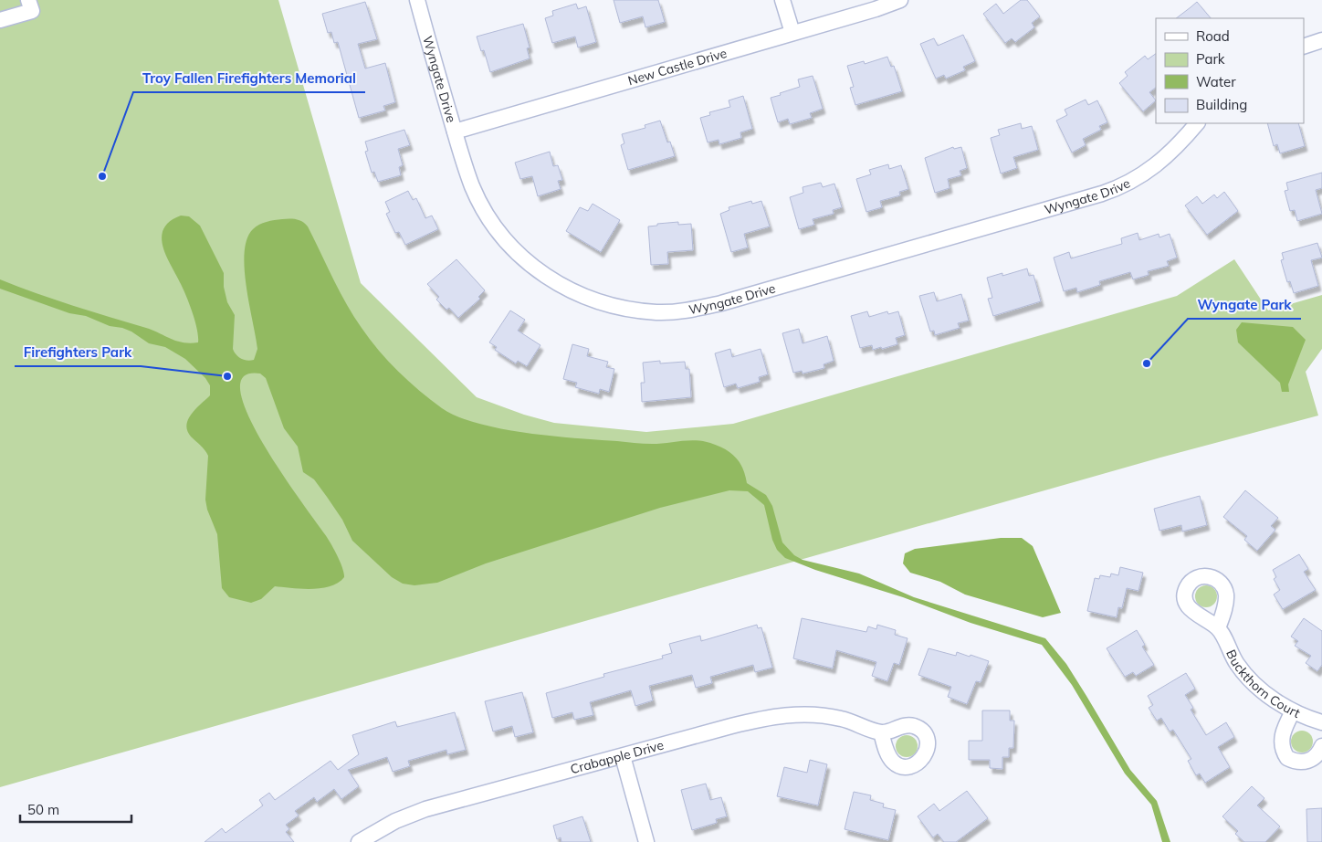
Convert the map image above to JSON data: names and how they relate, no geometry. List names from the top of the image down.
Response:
{
  "streets": {
    "street": [
      "New Castle Drive",
      "Wyngate Drive",
      "Buckthorn Court",
      "Crabapple Drive"
    ]
  },
  "crossings": [
    ["New Castle Drive", "Wyngate Drive"]
  ],
  "places": ["Troy Fallen Firefighters Memorial", "Wyngate Park", "Firefighters Park"],
  "legend": [
    "Road",
    "Park",
    "Water",
    "Building"
  ],
  "scale_bar": "50 m"
}
